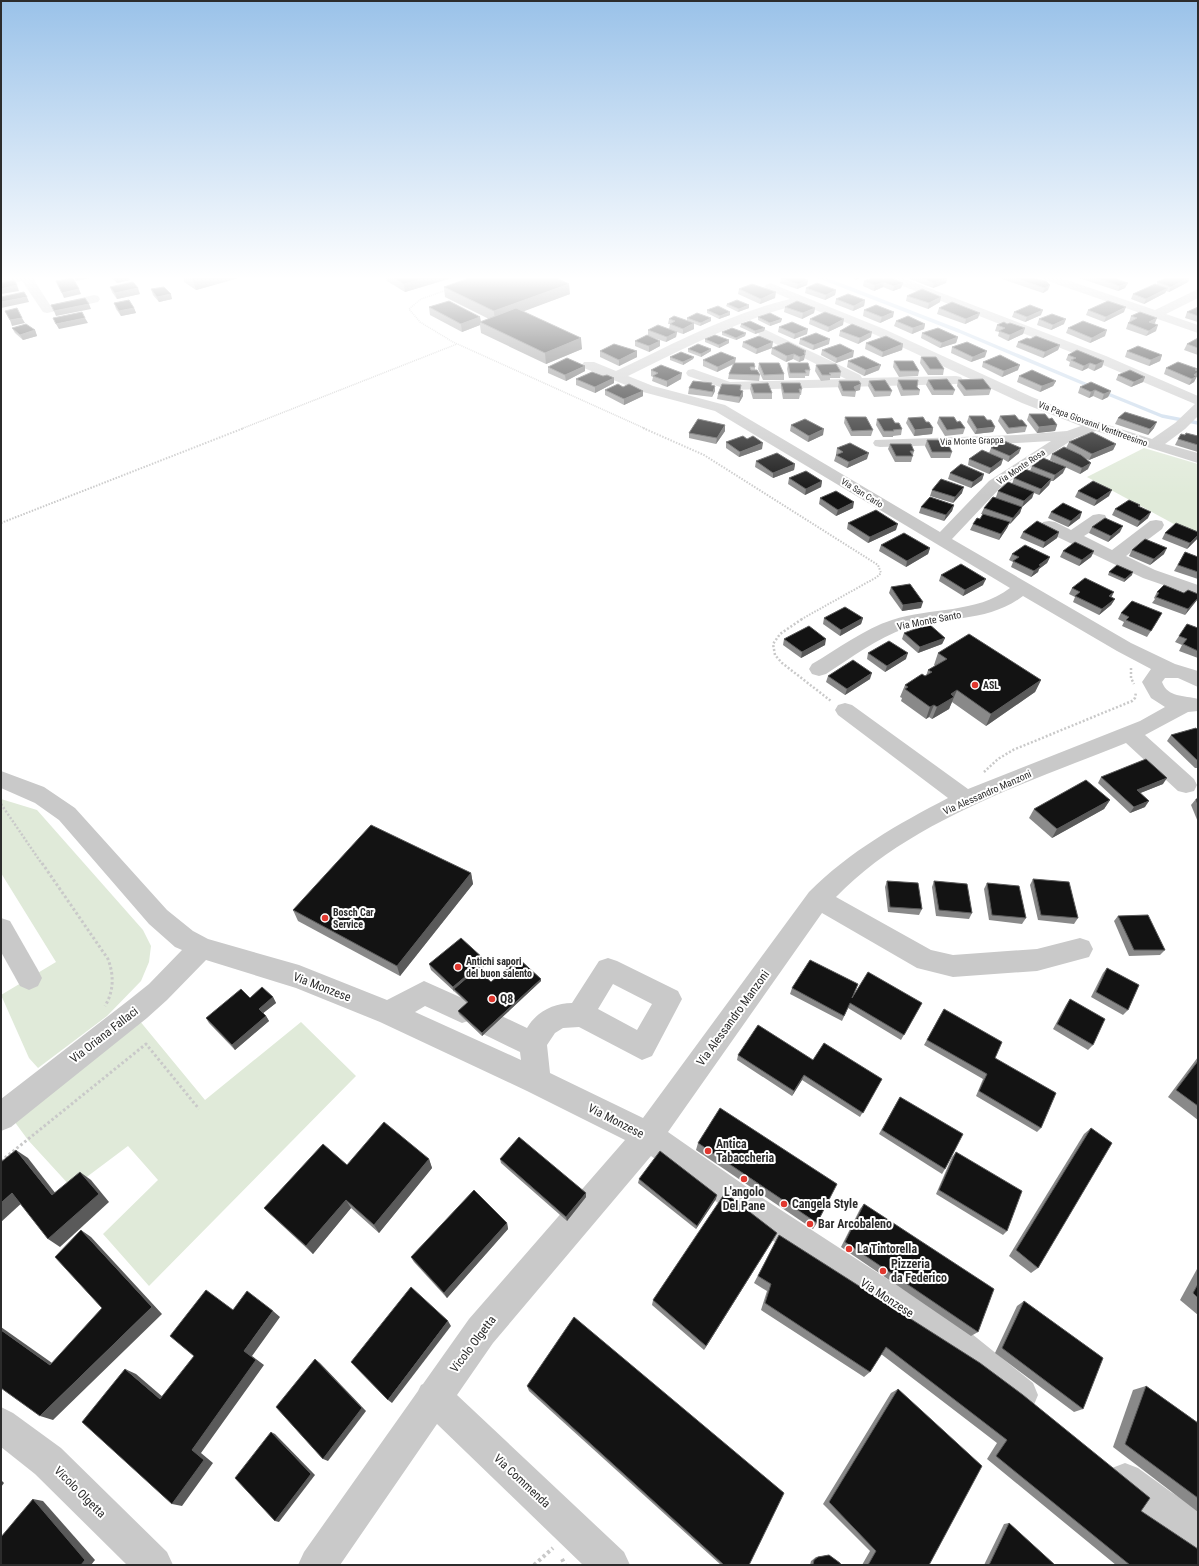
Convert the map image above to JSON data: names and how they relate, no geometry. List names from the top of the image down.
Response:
{
  "streets": {
    "street": [
      "Via Papa Giovanni Ventitreesimo",
      "Via Monte Grappa",
      "Via Monte Rosa",
      "Via San Carlo",
      "Via Monte Santo",
      "Via Alessandro Manzoni",
      "Via Monzese",
      "Via Oriana Fallaci",
      "Vicolo Olgetta",
      "Via Commenda"
    ]
  },
  "crossings": [
    ["Via Papa Giovanni Ventitreesimo", "Via Monte Rosa"],
    ["Via Monte Grappa", "Via Monte Rosa"],
    ["Via Monte Rosa", "Via San Carlo"],
    ["Via San Carlo", "Via Monte Santo"],
    ["Via San Carlo", "Via Alessandro Manzoni"],
    ["Via Alessandro Manzoni", "Via Monzese"],
    ["Via Alessandro Manzoni", "Vicolo Olgetta"],
    ["Via Monzese", "Via Oriana Fallaci"],
    ["Via Monzese", "Vicolo Olgetta"],
    ["Vicolo Olgetta", "Via Commenda"]
  ],
  "places": [
    "ASL",
    "Bosch Car Service",
    "Antichi sapori del buon salento",
    "Q8",
    "Antica Tabaccheria",
    "L'angolo Del Pane",
    "Cangela Style",
    "Bar Arcobaleno",
    "La Tintorella",
    "Pizzeria da Federico"
  ]
}
